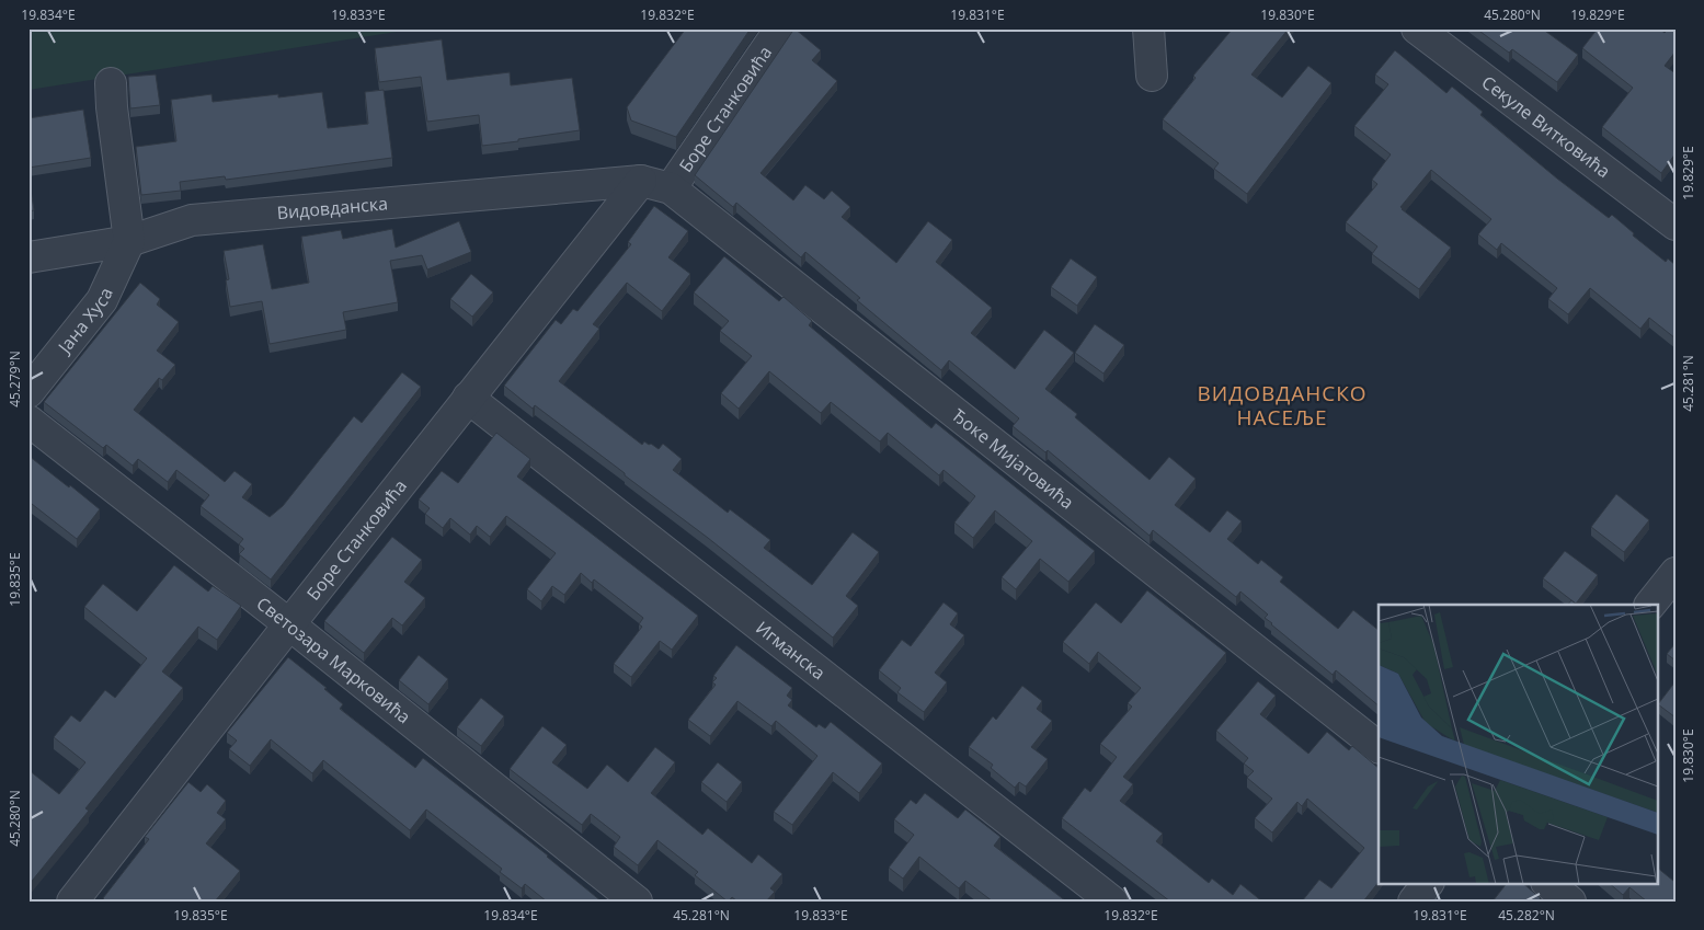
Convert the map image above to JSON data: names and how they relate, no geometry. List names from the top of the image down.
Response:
{
  "streets": {
    "street": [
      "Боре Станковића",
      "Секуле Витковића",
      "Видовданска",
      "Јана Хуса",
      "Ђоке Мијатовића",
      "Игманска",
      "Светозара Марковића"
    ]
  },
  "crossings": [
    ["Боре Станковића", "Видовданска"],
    ["Боре Станковића", "Ђоке Мијатовића"],
    ["Боре Станковића", "Игманска"],
    ["Боре Станковића", "Светозара Марковића"],
    ["Видовданска", "Јана Хуса"],
    ["Видовданска", "Ђоке Мијатовића"]
  ],
  "districts": ["ВИДОВДАНСКО НАСЕЉЕ"],
  "coordinates": [
    "19.834°E",
    "19.833°E",
    "19.832°E",
    "19.831°E",
    "19.830°E",
    "45.280°N",
    "19.829°E",
    "45.279°N",
    "45.281°N",
    "19.835°E",
    "45.282°N"
  ]
}
